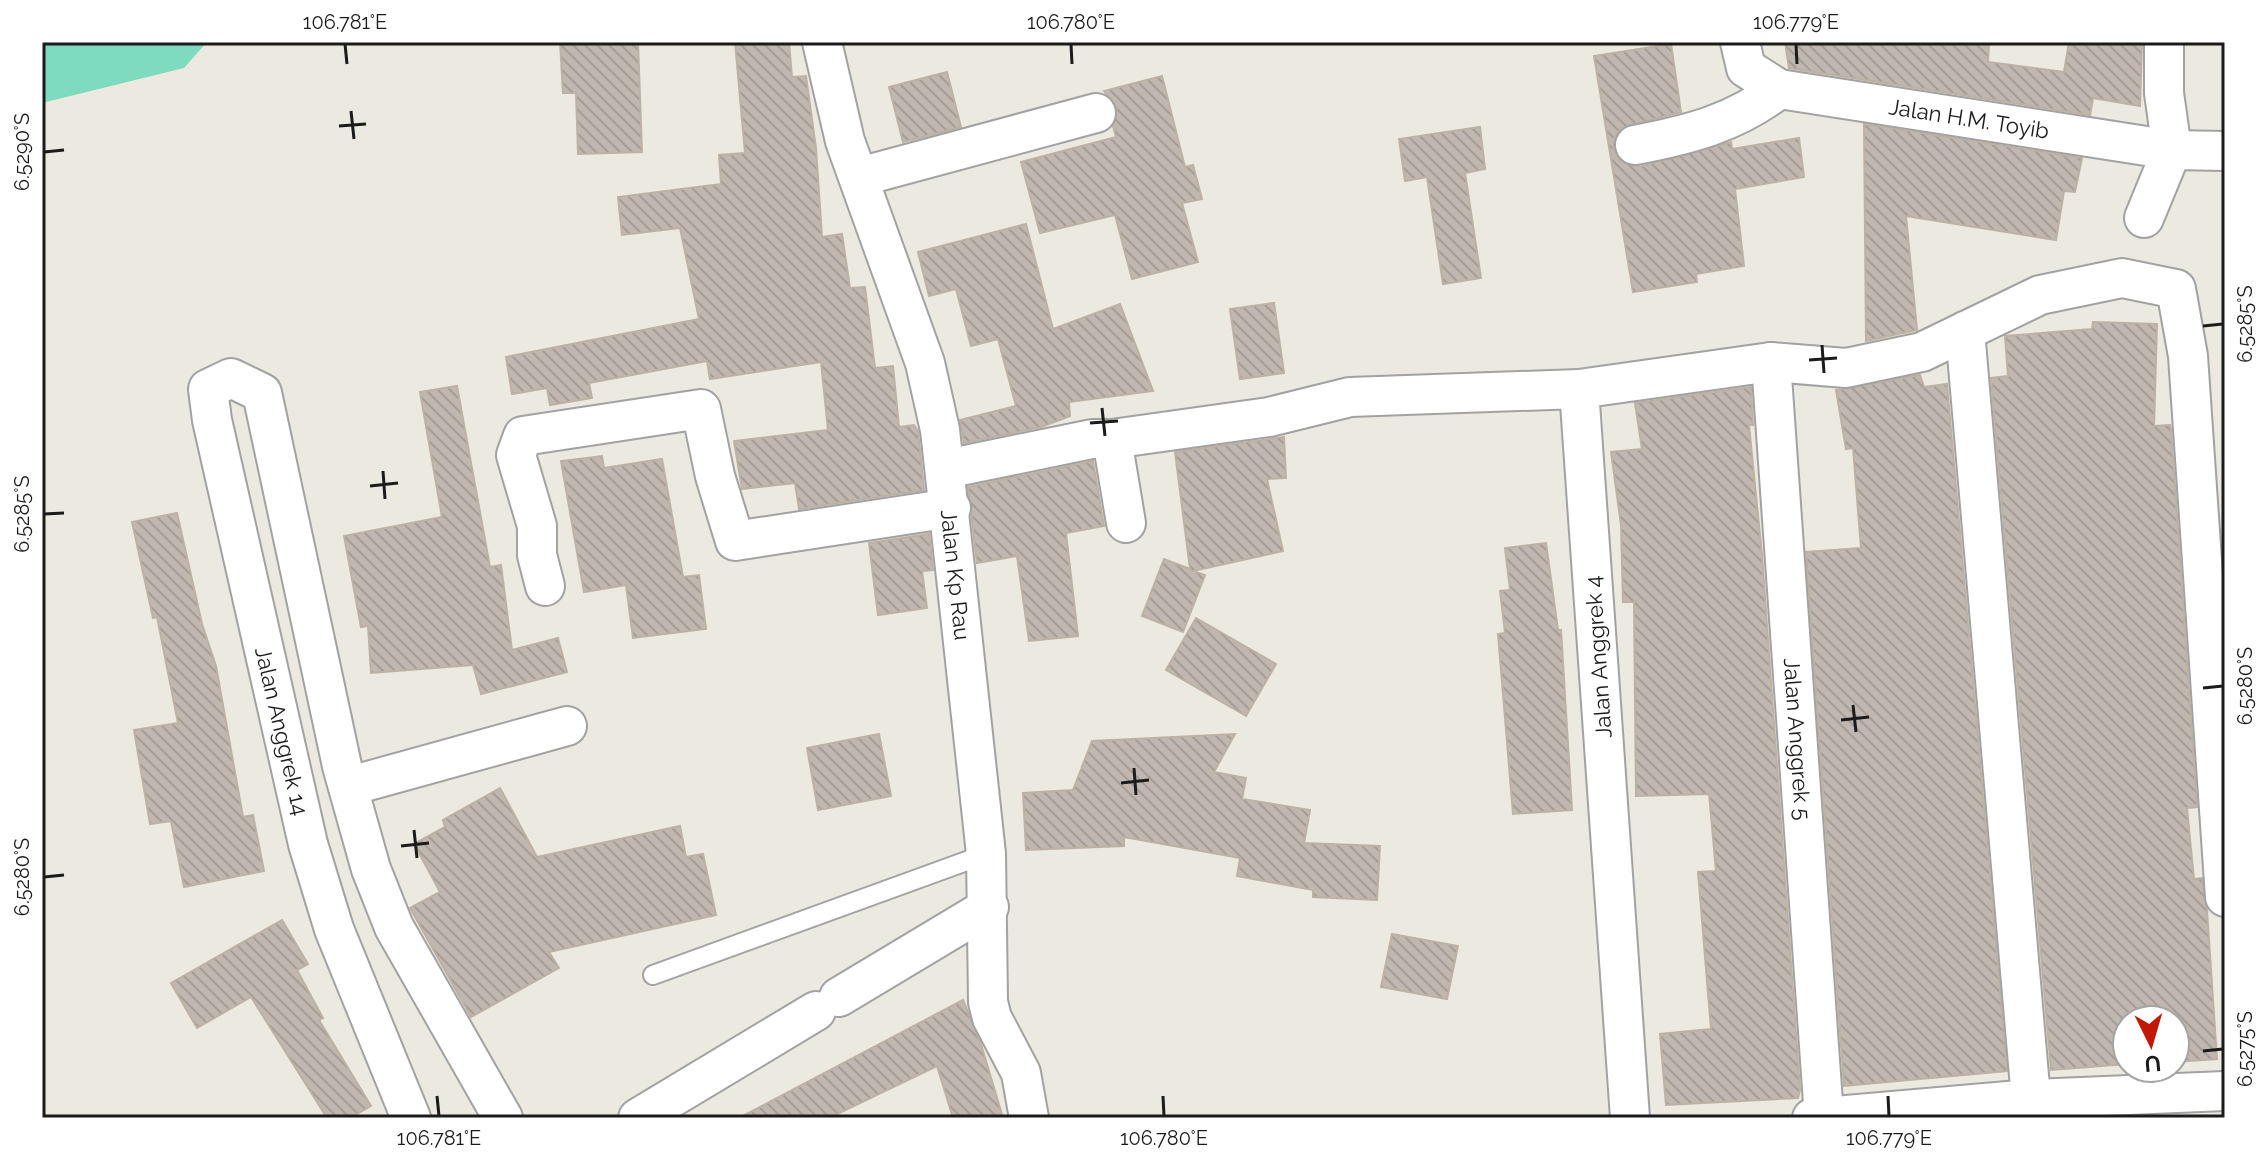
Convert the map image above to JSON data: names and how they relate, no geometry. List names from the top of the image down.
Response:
{
  "streets": {
    "street": [
      "Jalan H.M. Toyib",
      "Jalan Kp Rau",
      "Jalan Anggrek 4",
      "Jalan Anggrek 14",
      "Jalan Anggrek 5"
    ]
  },
  "north": "bottom",
  "coordinates": [
    "106.781°E",
    "106.780°E",
    "106.779°E",
    "6.5290°S",
    "6.5285°S",
    "6.5280°S",
    "6.5275°S"
  ]
}
